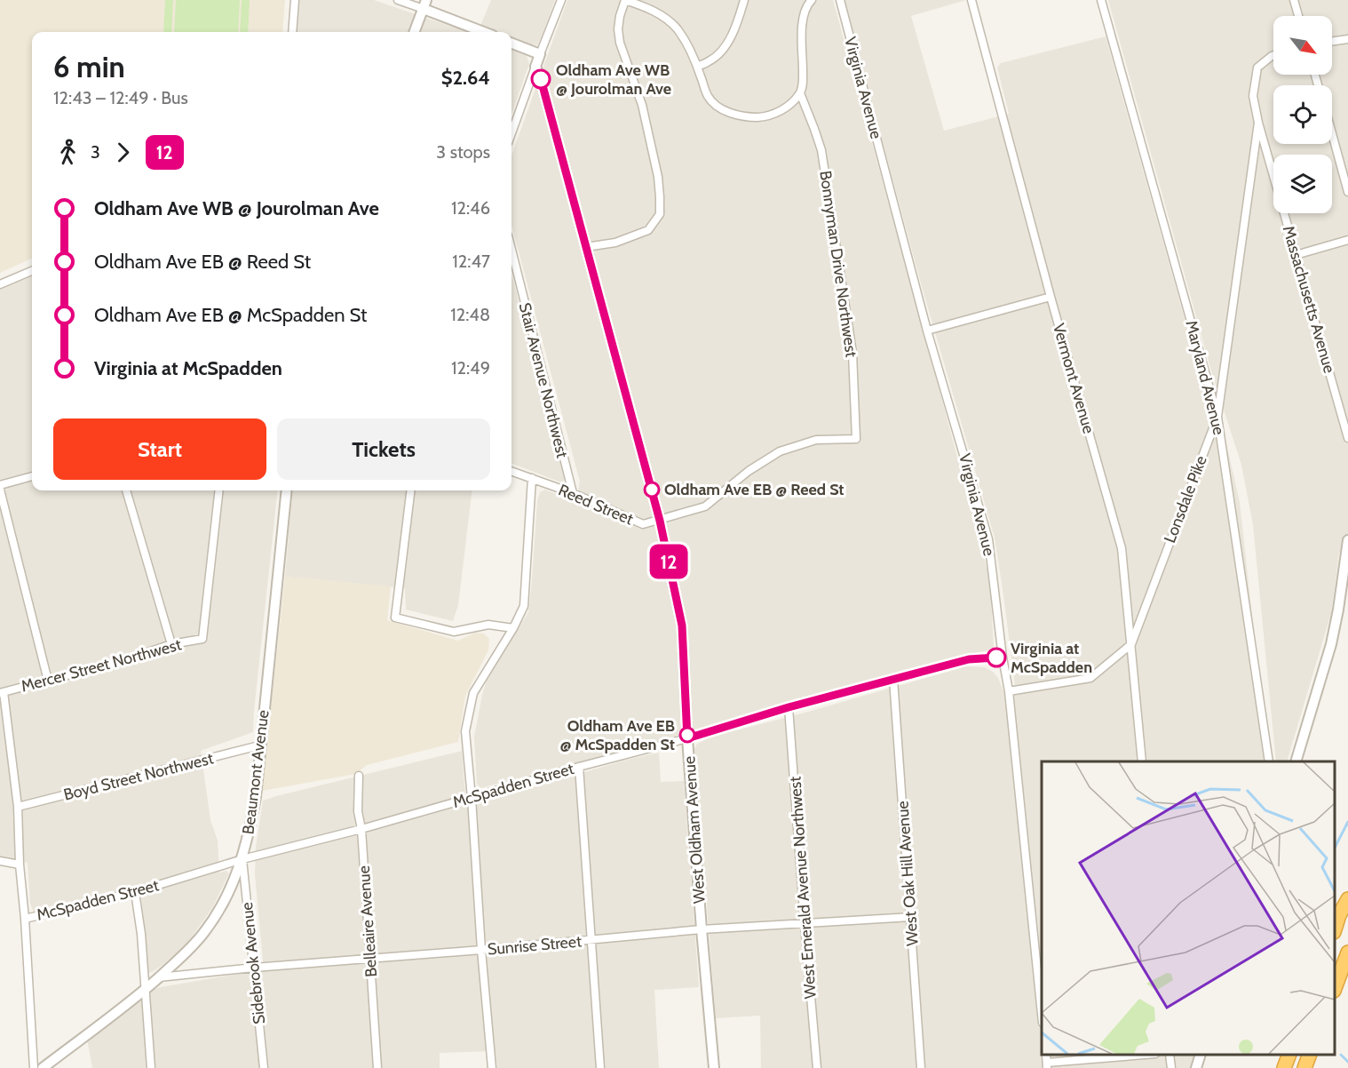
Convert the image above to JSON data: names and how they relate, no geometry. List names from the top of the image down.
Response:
{
  "streets": {
    "street": [
      "Virginia Avenue",
      "Bonnyman Drive Northwest",
      "Massachusetts Avenue",
      "Maryland Avenue",
      "Vermont Avenue",
      "Stair Avenue Northwest",
      "Lonsdale Pike",
      "Reed Street",
      "Mercer Street Northwest",
      "Beaumont Avenue",
      "Boyd Street Northwest",
      "McSpadden Street",
      "West Oldham Avenue",
      "West Oak Hill Avenue",
      "West Emerald Avenue Northwest",
      "Belleaire Avenue",
      "Sunrise Street",
      "Sidebrook Avenue"
    ]
  },
  "crossings": [
    ["Virginia Avenue", "Lonsdale Pike"],
    ["Virginia Avenue", "McSpadden Street"],
    ["Bonnyman Drive Northwest", "Reed Street"],
    ["Massachusetts Avenue", "Lonsdale Pike"],
    ["Maryland Avenue", "Lonsdale Pike"],
    ["Vermont Avenue", "Lonsdale Pike"],
    ["Stair Avenue Northwest", "Reed Street"],
    ["Reed Street", "West Oldham Avenue"],
    ["Beaumont Avenue", "Boyd Street Northwest"],
    ["Beaumont Avenue", "McSpadden Street"],
    ["Beaumont Avenue", "Sunrise Street"],
    ["Beaumont Avenue", "Sidebrook Avenue"],
    ["McSpadden Street", "West Oldham Avenue"],
    ["McSpadden Street", "West Oak Hill Avenue"],
    ["McSpadden Street", "West Emerald Avenue Northwest"],
    ["McSpadden Street", "Belleaire Avenue"],
    ["McSpadden Street", "Sidebrook Avenue"],
    ["West Oldham Avenue", "Sunrise Street"],
    ["West Oak Hill Avenue", "Sunrise Street"],
    ["West Emerald Avenue Northwest", "Sunrise Street"],
    ["Belleaire Avenue", "Sunrise Street"],
    ["Sunrise Street", "Sidebrook Avenue"]
  ],
  "places": [
    "Oldham Ave WB @ Jourolman Ave",
    "Oldham Ave EB @ Reed St",
    "Virginia at McSpadden",
    "Oldham Ave EB @ McSpadden St"
  ],
  "lines": ["bus line 12"],
  "north": "bottom right",
  "page": {
    "on_map": "12",
    "heading": ["6 min", "12:43 – 12:49 · Bus", "$2.64"],
    "legs": ["3", "12", "3 stops"],
    "list": [
      {
        "name": "Oldham Ave WB @ Jourolman Ave",
        "value": "12:46"
      },
      {
        "name": "Oldham Ave EB @ Reed St",
        "value": "12:47"
      },
      {
        "name": "Oldham Ave EB @ McSpadden St",
        "value": "12:48"
      },
      {
        "name": "Virginia at McSpadden",
        "value": "12:49"
      }
    ],
    "buttons": ["Start", "Tickets"]
  }
}
